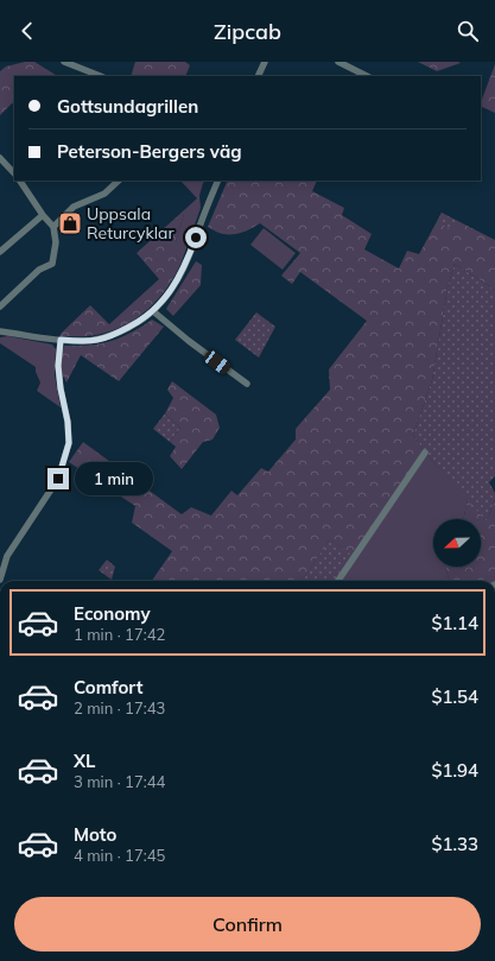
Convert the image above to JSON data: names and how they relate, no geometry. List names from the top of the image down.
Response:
{
  "places": {
    "shop": ["Uppsala Returcyklar"]
  },
  "north": "left",
  "page": {
    "header": "Zipcab",
    "banner": ["Gottsundagrillen", "Peterson-Bergers väg"],
    "bubble": "1 min",
    "list": [
      {
        "name": "Economy",
        "note": "1 min · 17:42",
        "value": "$1.14"
      },
      {
        "name": "Comfort",
        "note": "2 min · 17:43",
        "value": "$1.54"
      },
      {
        "name": "XL",
        "note": "3 min · 17:44",
        "value": "$1.94"
      },
      {
        "name": "Moto",
        "note": "4 min · 17:45",
        "value": "$1.33"
      }
    ],
    "buttons": "Confirm"
  }
}
